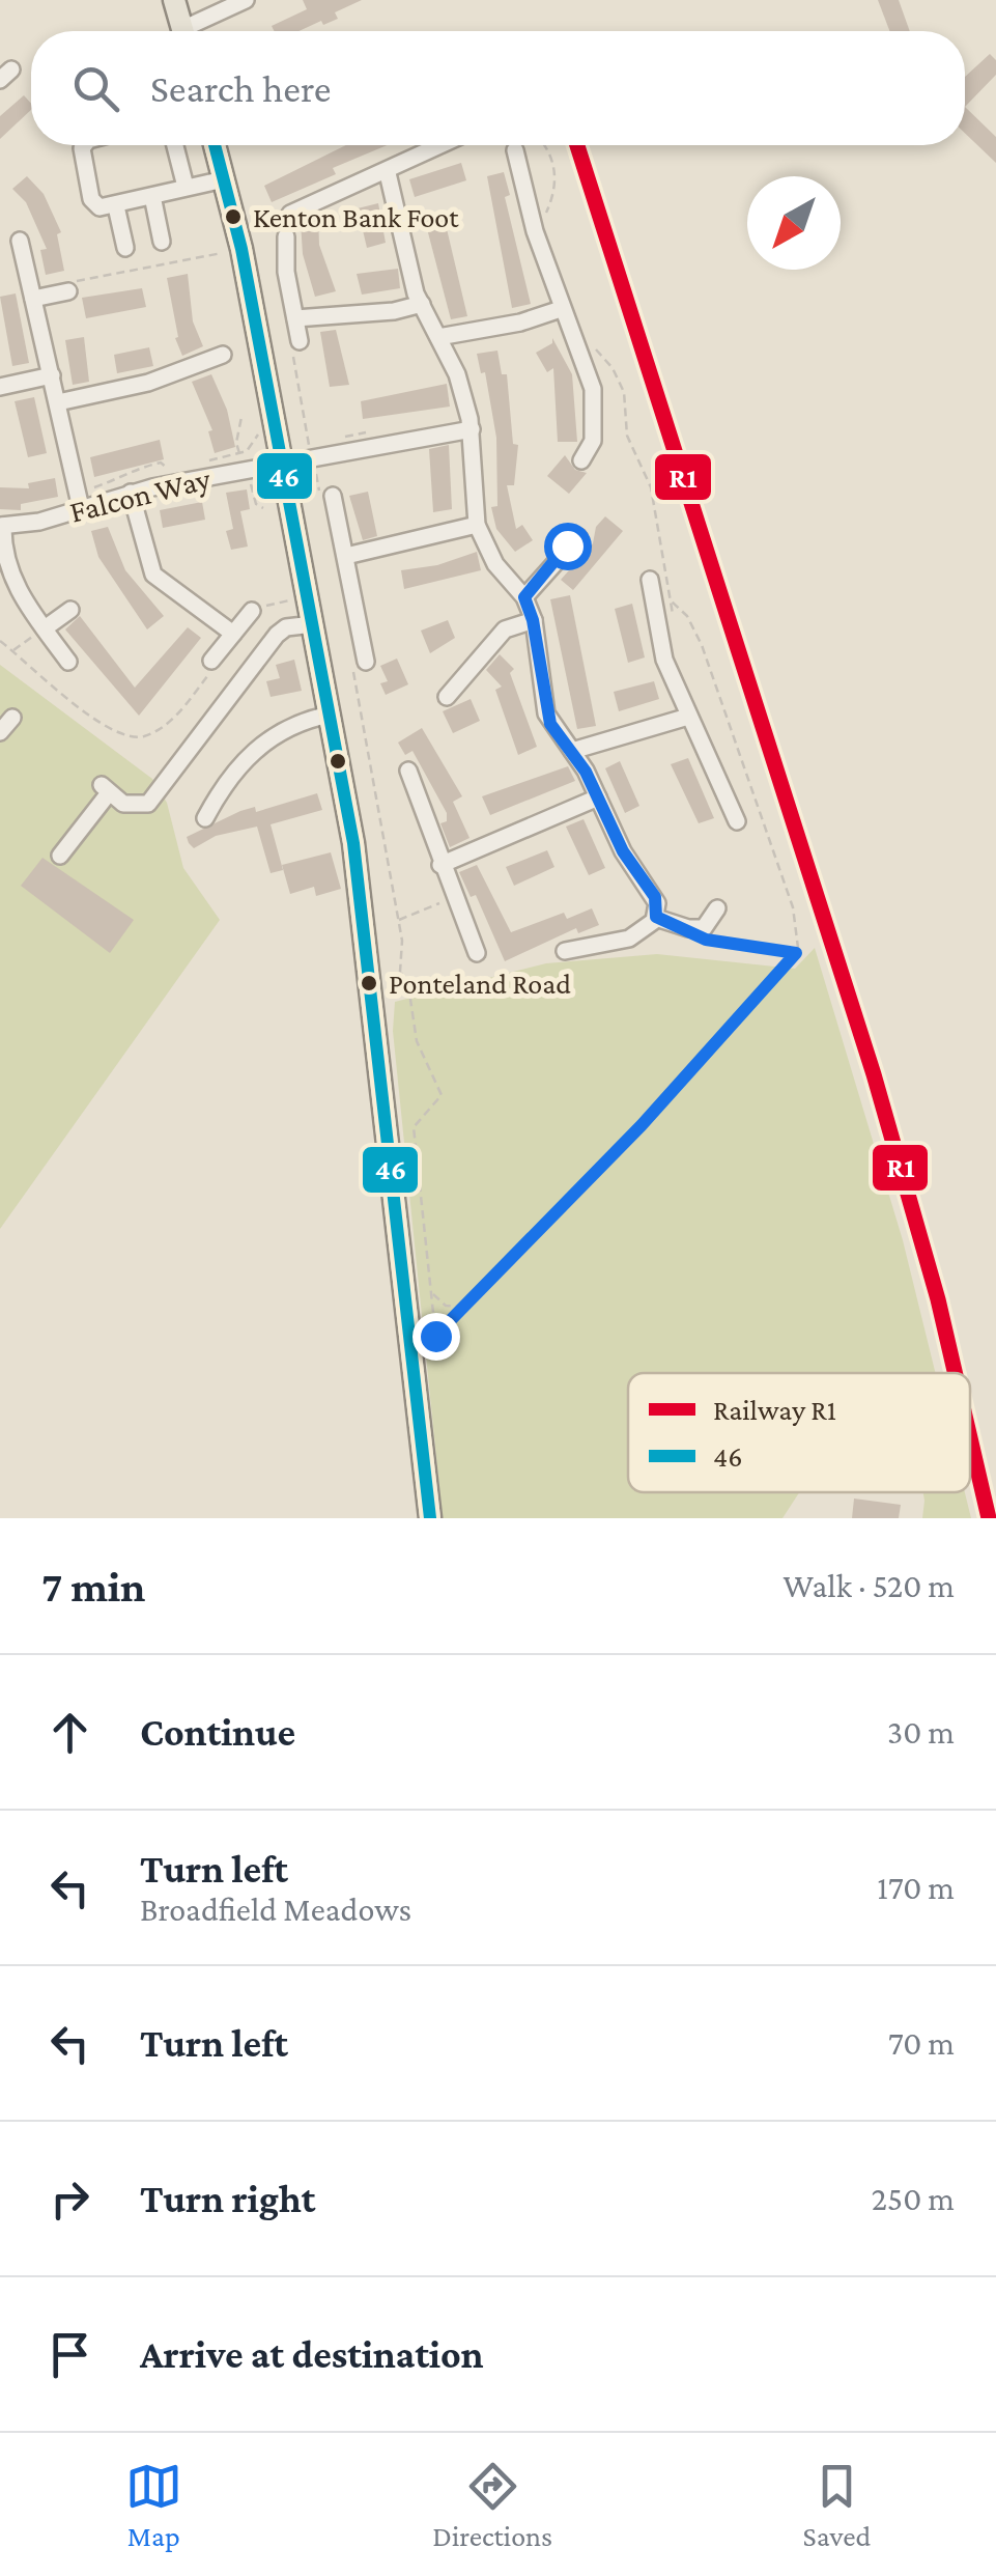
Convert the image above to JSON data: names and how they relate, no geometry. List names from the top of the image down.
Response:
{
  "streets": {
    "street": ["Falcon Way"]
  },
  "places": ["Kenton Bank Foot", "Ponteland Road"],
  "lines": ["rail line R1", "transit line 46"],
  "legend": ["Railway R1", "46"],
  "north": "bottom left",
  "page": {
    "search": "Search here",
    "heading": ["7 min", "Walk · 520 m"],
    "list": [
      ["Continue", "30 m"],
      ["Turn left", "Broadfield Meadows", "170 m"],
      ["Turn left", "70 m"],
      ["Turn right", "250 m"],
      "Arrive at destination"
    ],
    "nav": ["Map", "Directions", "Saved"]
  }
}
